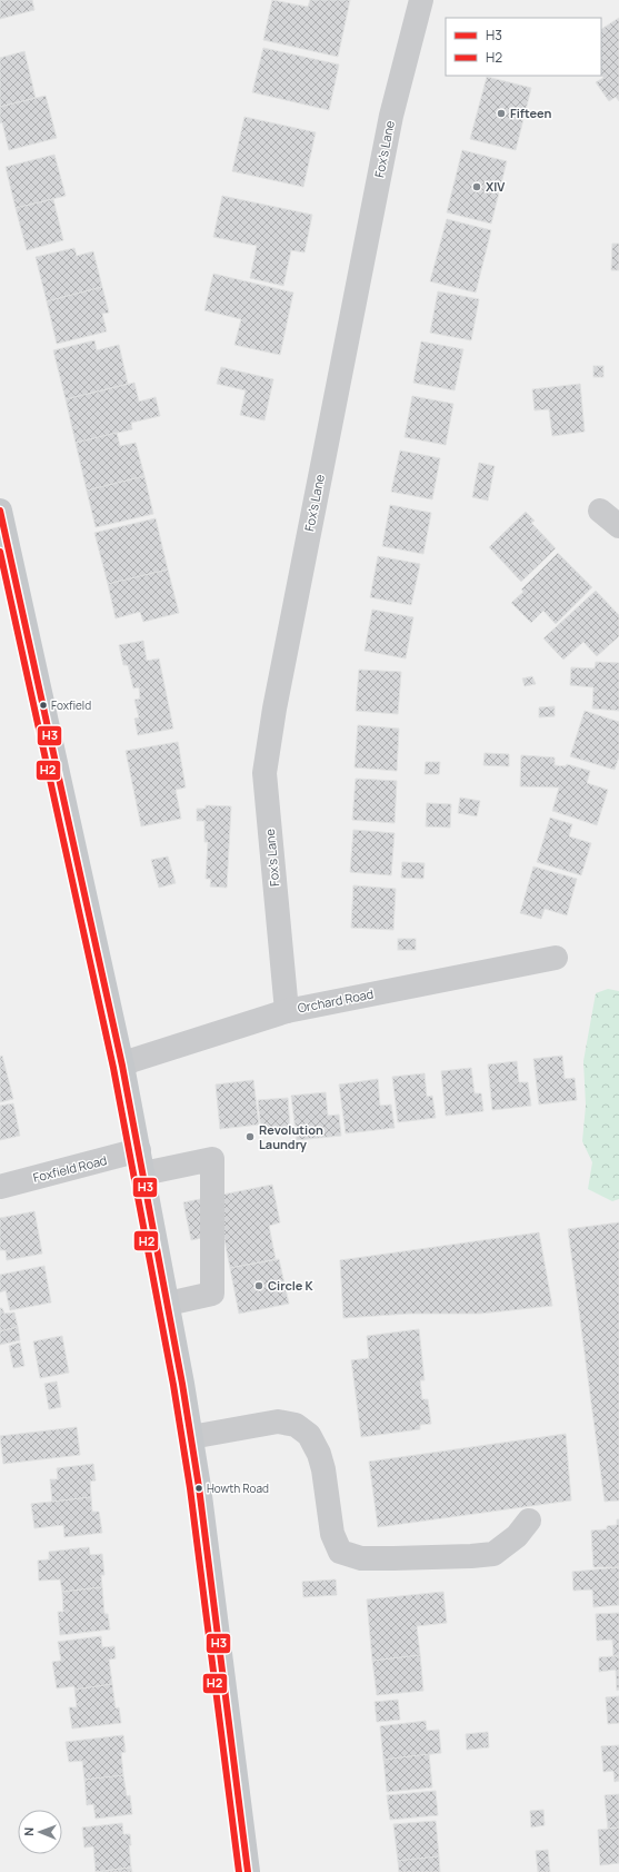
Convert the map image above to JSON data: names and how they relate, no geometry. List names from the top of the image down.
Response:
{
  "streets": {
    "street": ["Fox's Lane", "Orchard Road", "Foxfield Road"]
  },
  "crossings": [
    ["Fox's Lane", "Orchard Road"]
  ],
  "places": [
    "Fifteen",
    "XIV",
    "Foxfield",
    "Revolution Laundry",
    "Circle K",
    "Howth Road"
  ],
  "lines": ["transit line H3", "transit line H2"],
  "legend": ["H3", "H2"],
  "north": "left"
}
